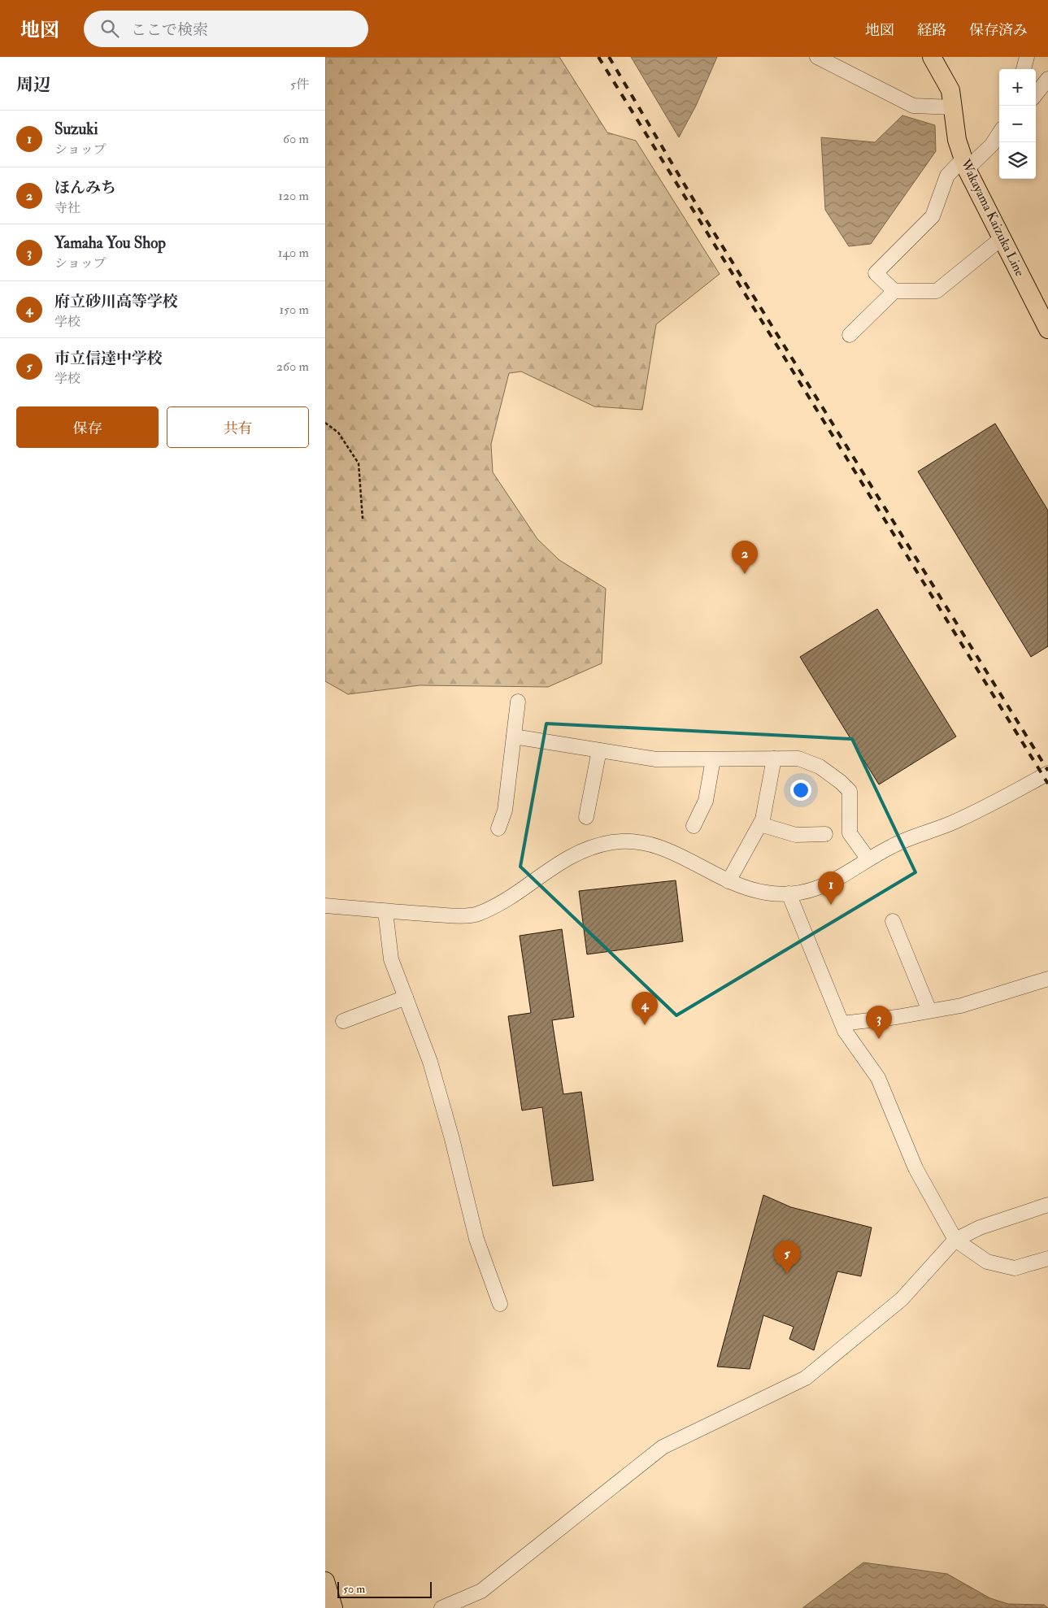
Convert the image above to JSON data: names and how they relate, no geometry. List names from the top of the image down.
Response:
{
  "streets": {
    "main road": ["Wakayama Kaizuka Line"]
  },
  "scale_bar": "50 m",
  "page": {
    "header": "地図",
    "search": "ここで検索",
    "nav": ["地図", "経路", "保存済み"],
    "heading": ["周辺", "5件"],
    "map_buttons": ["+", "−"],
    "list": [
      {
        "mark": "1",
        "name": "Suzuki",
        "note": "ショップ",
        "value": "60 m"
      },
      {
        "mark": "2",
        "name": "ほんみち",
        "note": "寺社",
        "value": "120 m"
      },
      {
        "mark": "3",
        "name": "Yamaha You Shop",
        "note": "ショップ",
        "value": "140 m"
      },
      {
        "mark": "4",
        "name": "府立砂川高等学校",
        "note": "学校",
        "value": "150 m"
      },
      {
        "mark": "5",
        "name": "市立信達中学校",
        "note": "学校",
        "value": "260 m"
      }
    ],
    "buttons": ["保存", "共有"],
    "pins": [
      "2",
      "1",
      "4",
      "3",
      "5"
    ],
    "scale": "50 m"
  }
}
